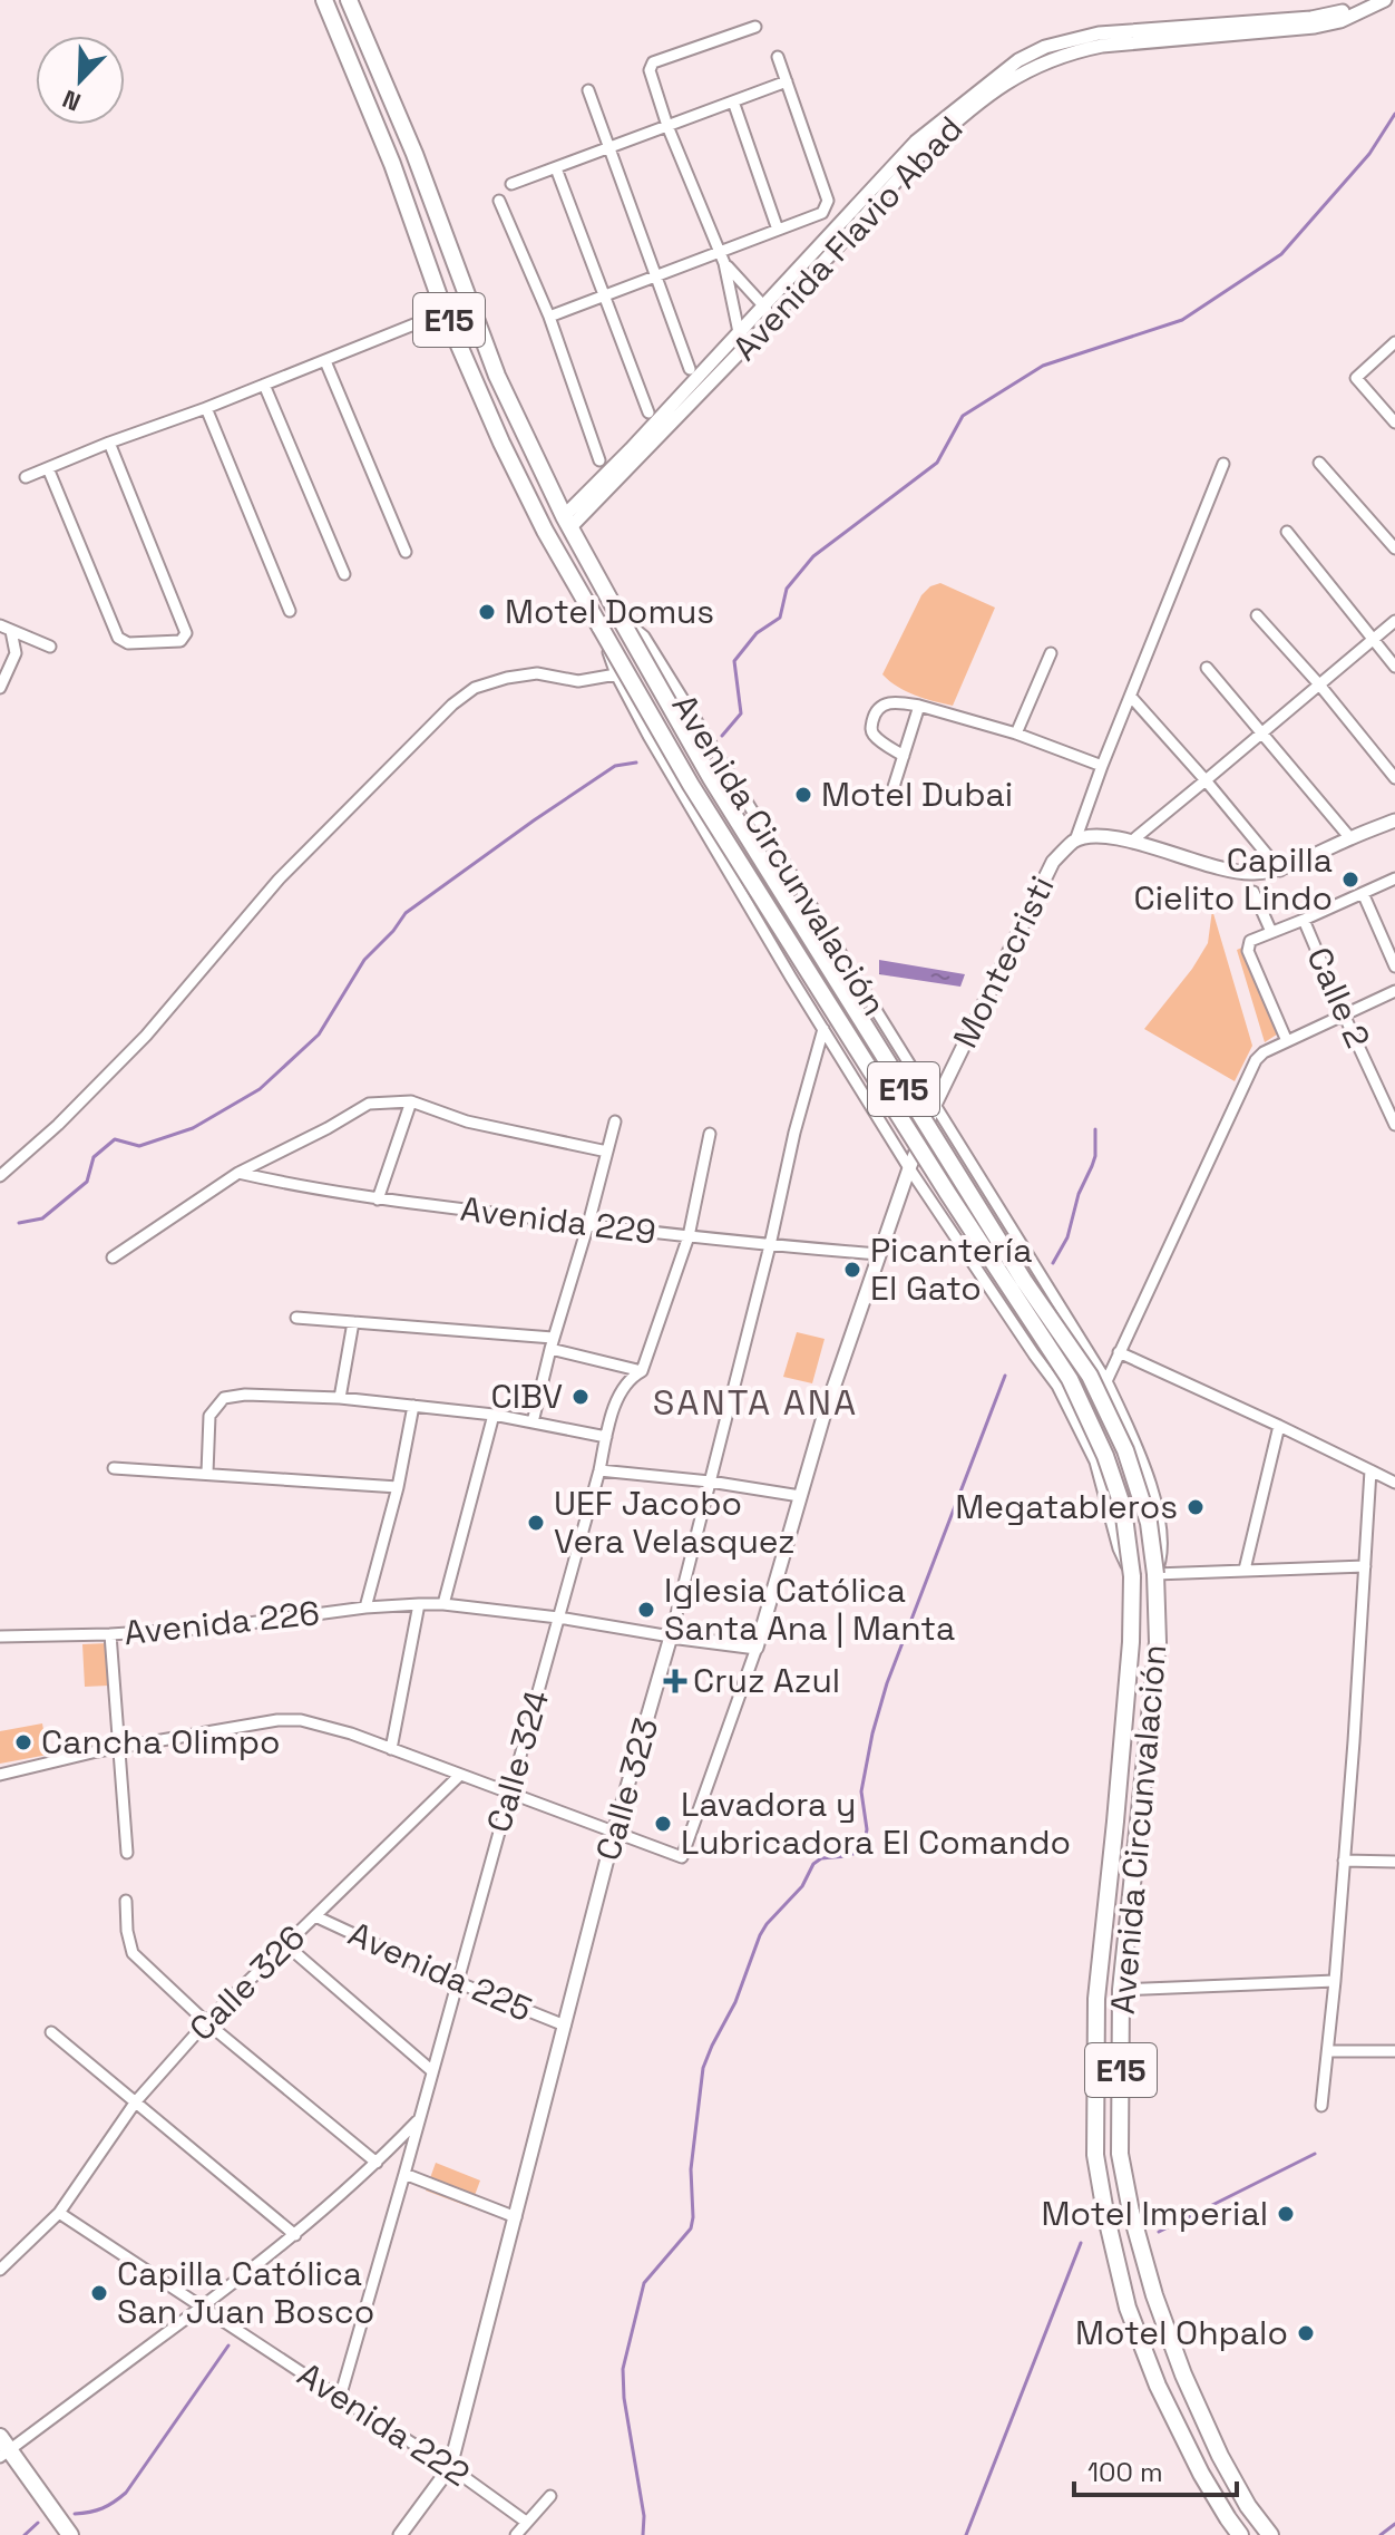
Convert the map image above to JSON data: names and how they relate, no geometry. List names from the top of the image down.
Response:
{
  "streets": {
    "main road": ["E15", "Avenida Circunvalación"],
    "street": [
      "Avenida Flavio Abad",
      "Montecristi",
      "Calle 2",
      "Avenida 229",
      "Avenida 226",
      "Calle 324",
      "Calle 323",
      "Avenida 225",
      "Calle 326",
      "Avenida 222"
    ]
  },
  "crossings": [
    ["Avenida Flavio Abad", "Avenida Circunvalación"],
    ["Avenida Circunvalación", "Montecristi"],
    ["Avenida Circunvalación", "Calle 323"],
    ["Montecristi", "Avenida 229"],
    ["Avenida 229", "Calle 324"],
    ["Avenida 229", "Calle 323"],
    ["Avenida 226", "Calle 324"],
    ["Avenida 226", "Calle 323"],
    ["Calle 324", "Avenida 225"],
    ["Calle 324", "Avenida 222"],
    ["Calle 323", "Avenida 225"],
    ["Calle 323", "Avenida 222"],
    ["Avenida 225", "Calle 326"],
    ["Calle 326", "Avenida 222"]
  ],
  "districts": ["SANTA ANA"],
  "places": {
    "other": [
      "Motel Domus",
      "Motel Dubai",
      "Capilla Cielito Lindo",
      "Picantería El Gato",
      "CIBV",
      "Megatableros",
      "UEF Jacobo Vera Velasquez",
      "Iglesia Católica Santa Ana | Manta",
      "Cancha Olimpo",
      "Lavadora y Lubricadora El Comando",
      "Motel Imperial",
      "Capilla Católica San Juan Bosco",
      "Motel Ohpalo"
    ],
    "health": ["Cruz Azul"]
  },
  "scale_bar": "100 m",
  "north": "bottom left"
}
